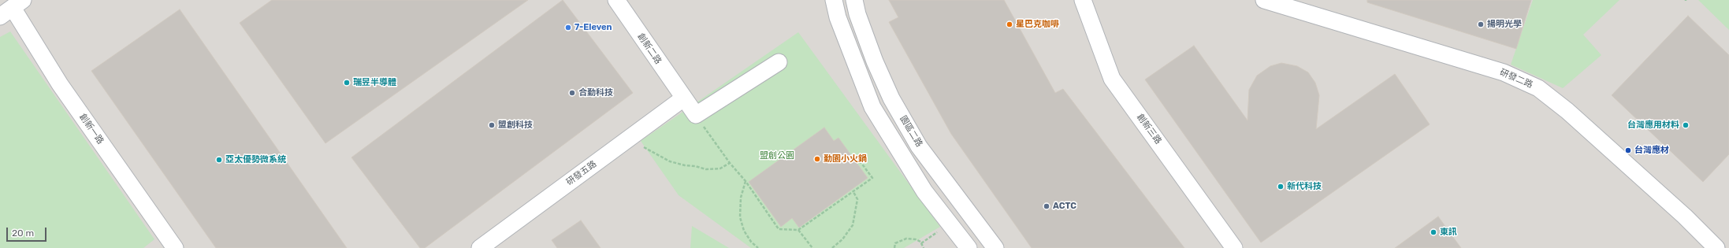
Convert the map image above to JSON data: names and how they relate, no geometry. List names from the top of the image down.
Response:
{
  "streets": {
    "street": [
      "創新二路",
      "研發二路",
      "創新一路",
      "創新三路",
      "園區二路",
      "研發五路"
    ]
  },
  "crossings": [
    ["創新二路", "研發五路"]
  ],
  "parks": ["盟創公園"],
  "places": [
    "星巴克咖啡",
    "揚明光學",
    "7-Eleven",
    "瑞昱半導體",
    "合勤科技",
    "盟創科技",
    "台灣應用材料",
    "台灣應材",
    "勤園小火鍋",
    "亞太優勢微系統",
    "新代科技",
    "ACTC",
    "東訊"
  ],
  "scale_bar": "20 m"
}
